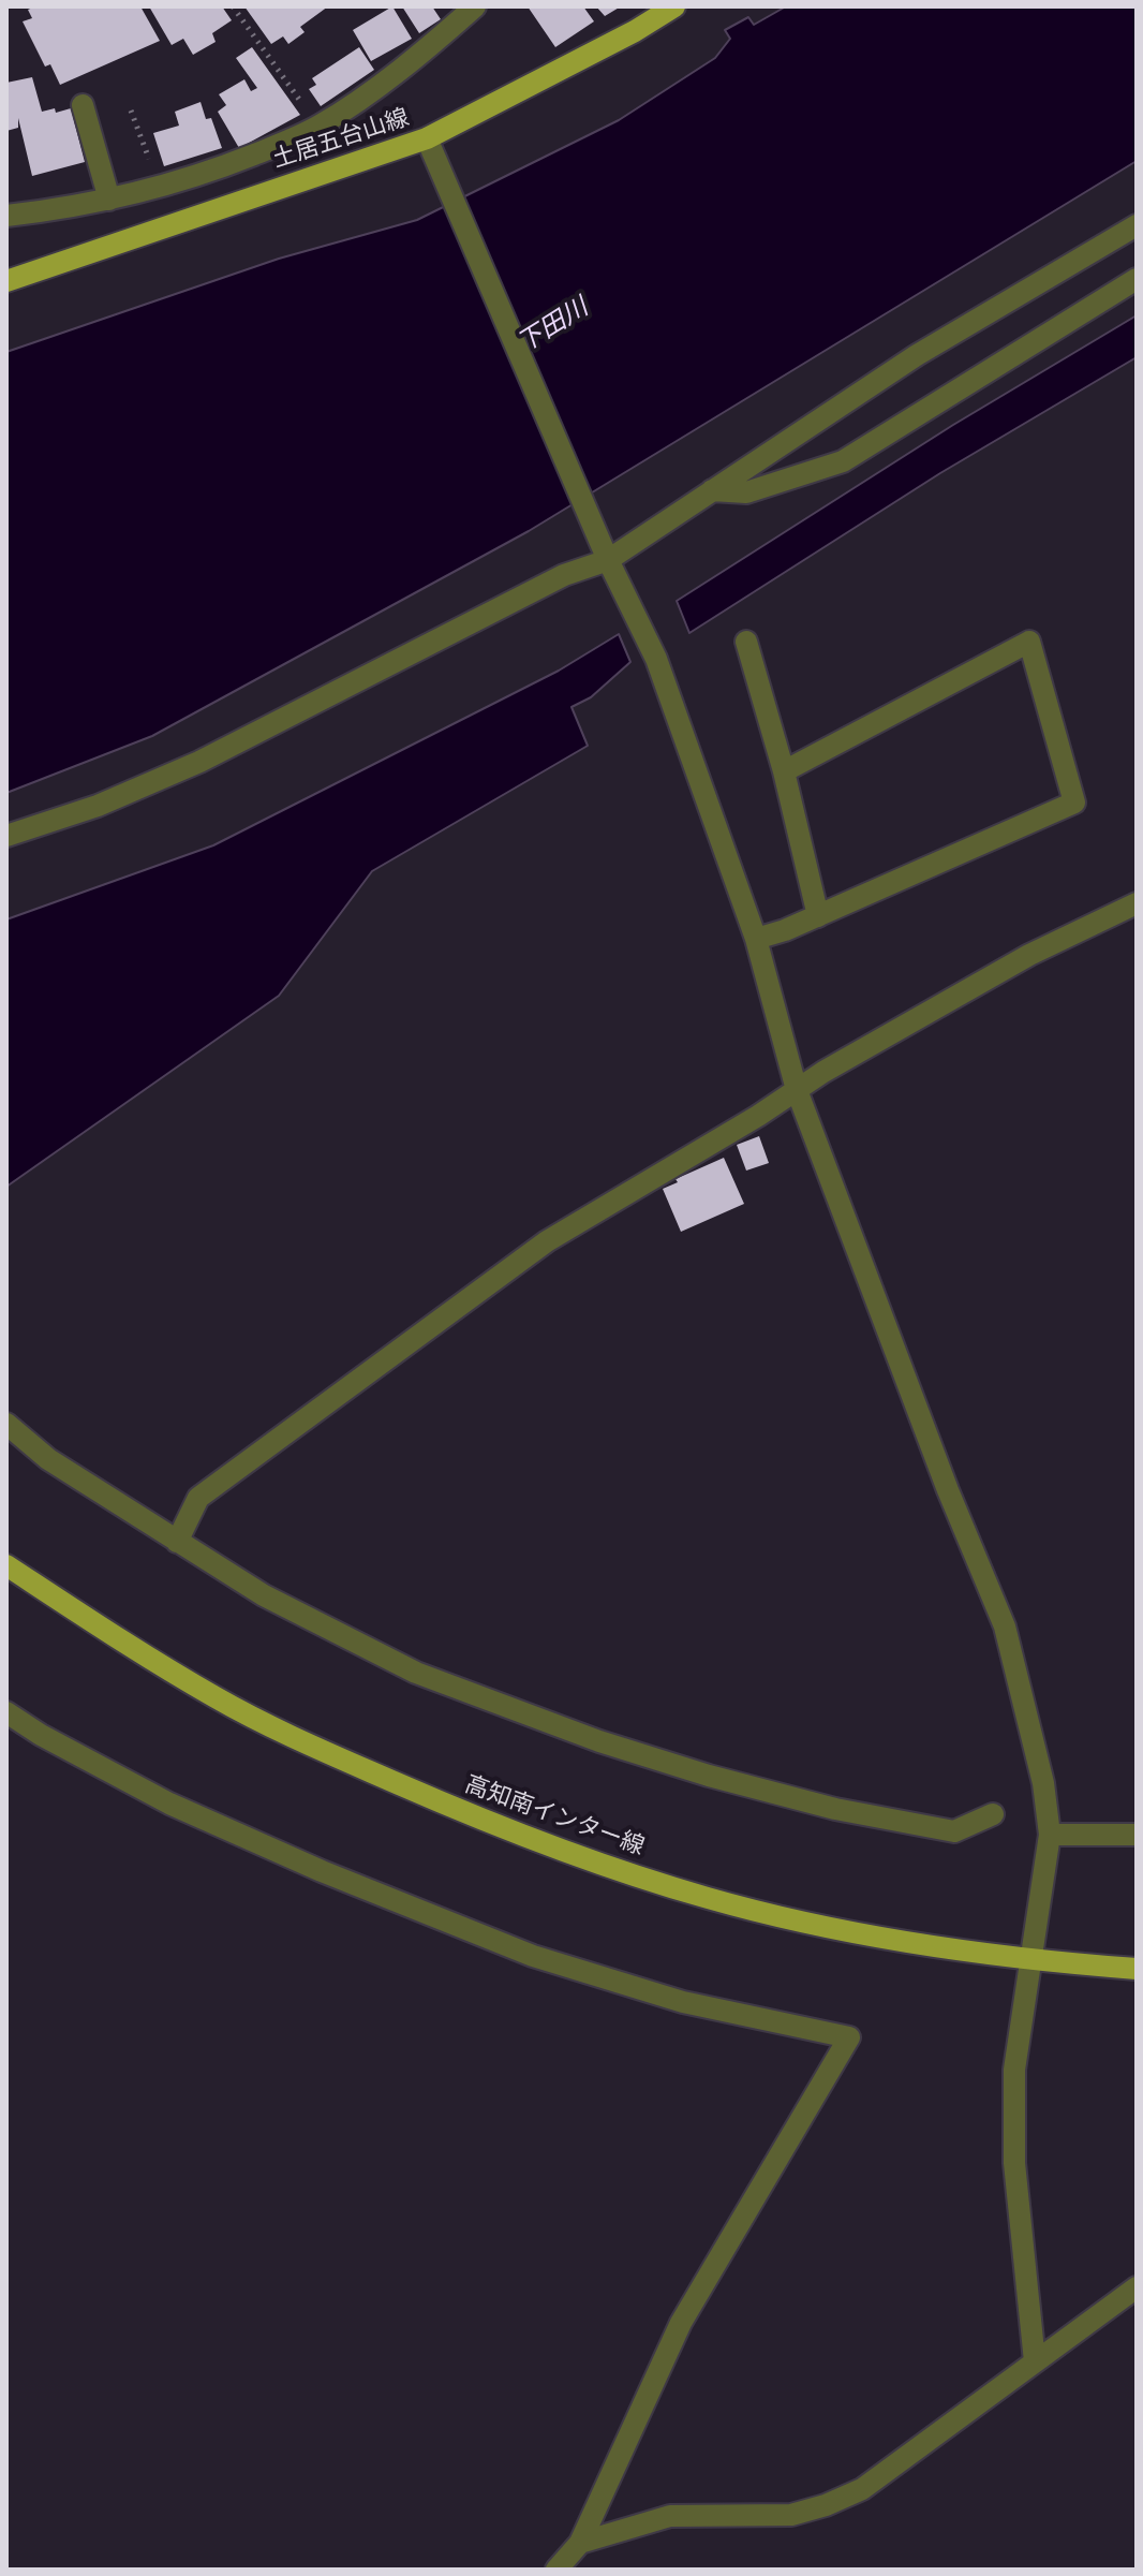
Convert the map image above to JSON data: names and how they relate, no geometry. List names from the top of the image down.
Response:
{
  "streets": {
    "main road": ["土居五台山線", "高知南インター線"]
  },
  "water": ["下田川"]
}
